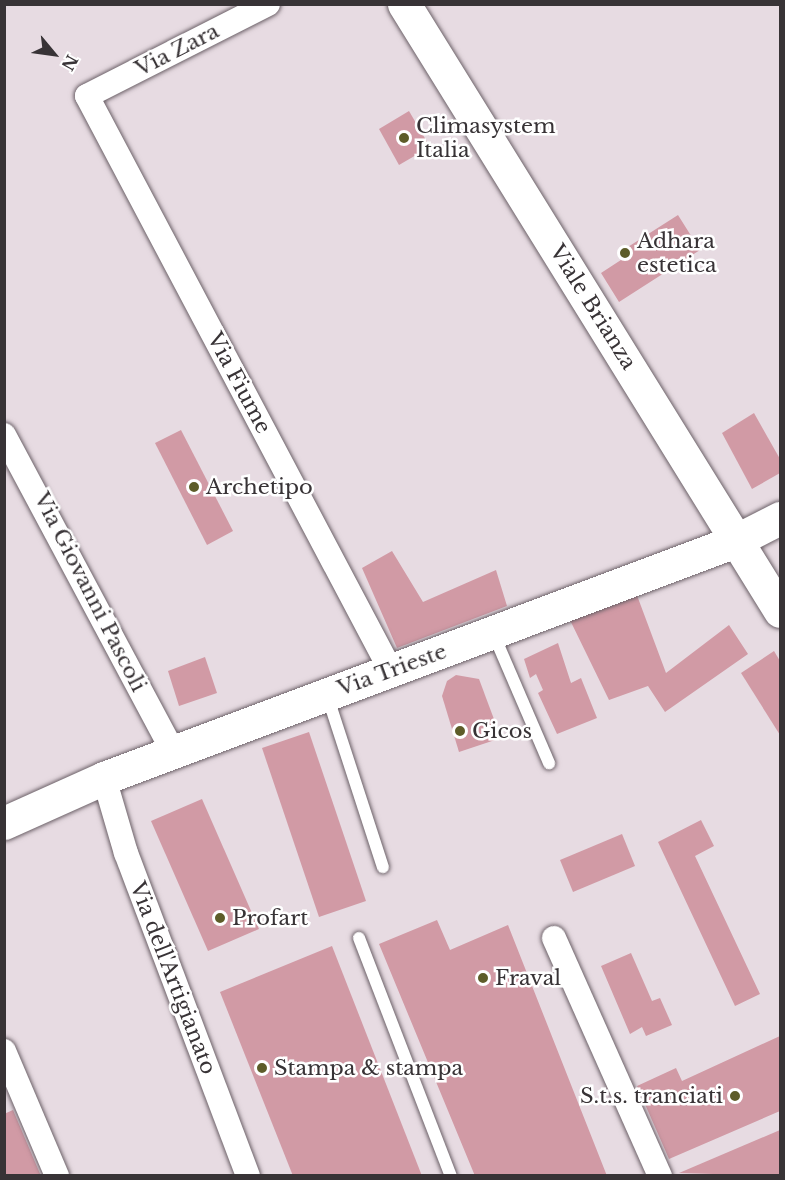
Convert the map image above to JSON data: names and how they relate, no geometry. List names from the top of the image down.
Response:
{
  "streets": {
    "street": [
      "Via Zara",
      "Viale Brianza",
      "Via Fiume",
      "Via Giovanni Pascoli",
      "Via Trieste",
      "Via dell'Artigianato"
    ]
  },
  "crossings": [
    ["Via Zara", "Via Fiume"],
    ["Viale Brianza", "Via Trieste"],
    ["Via Fiume", "Via Trieste"],
    ["Via Giovanni Pascoli", "Via Trieste"],
    ["Via Trieste", "Via dell'Artigianato"]
  ],
  "places": [
    "Climasystem Italia",
    "Adhara estetica",
    "Archetipo",
    "Gicos",
    "Profart",
    "Fraval",
    "Stampa & stampa",
    "S.t.s. tranciati"
  ],
  "north": "bottom right"
}
